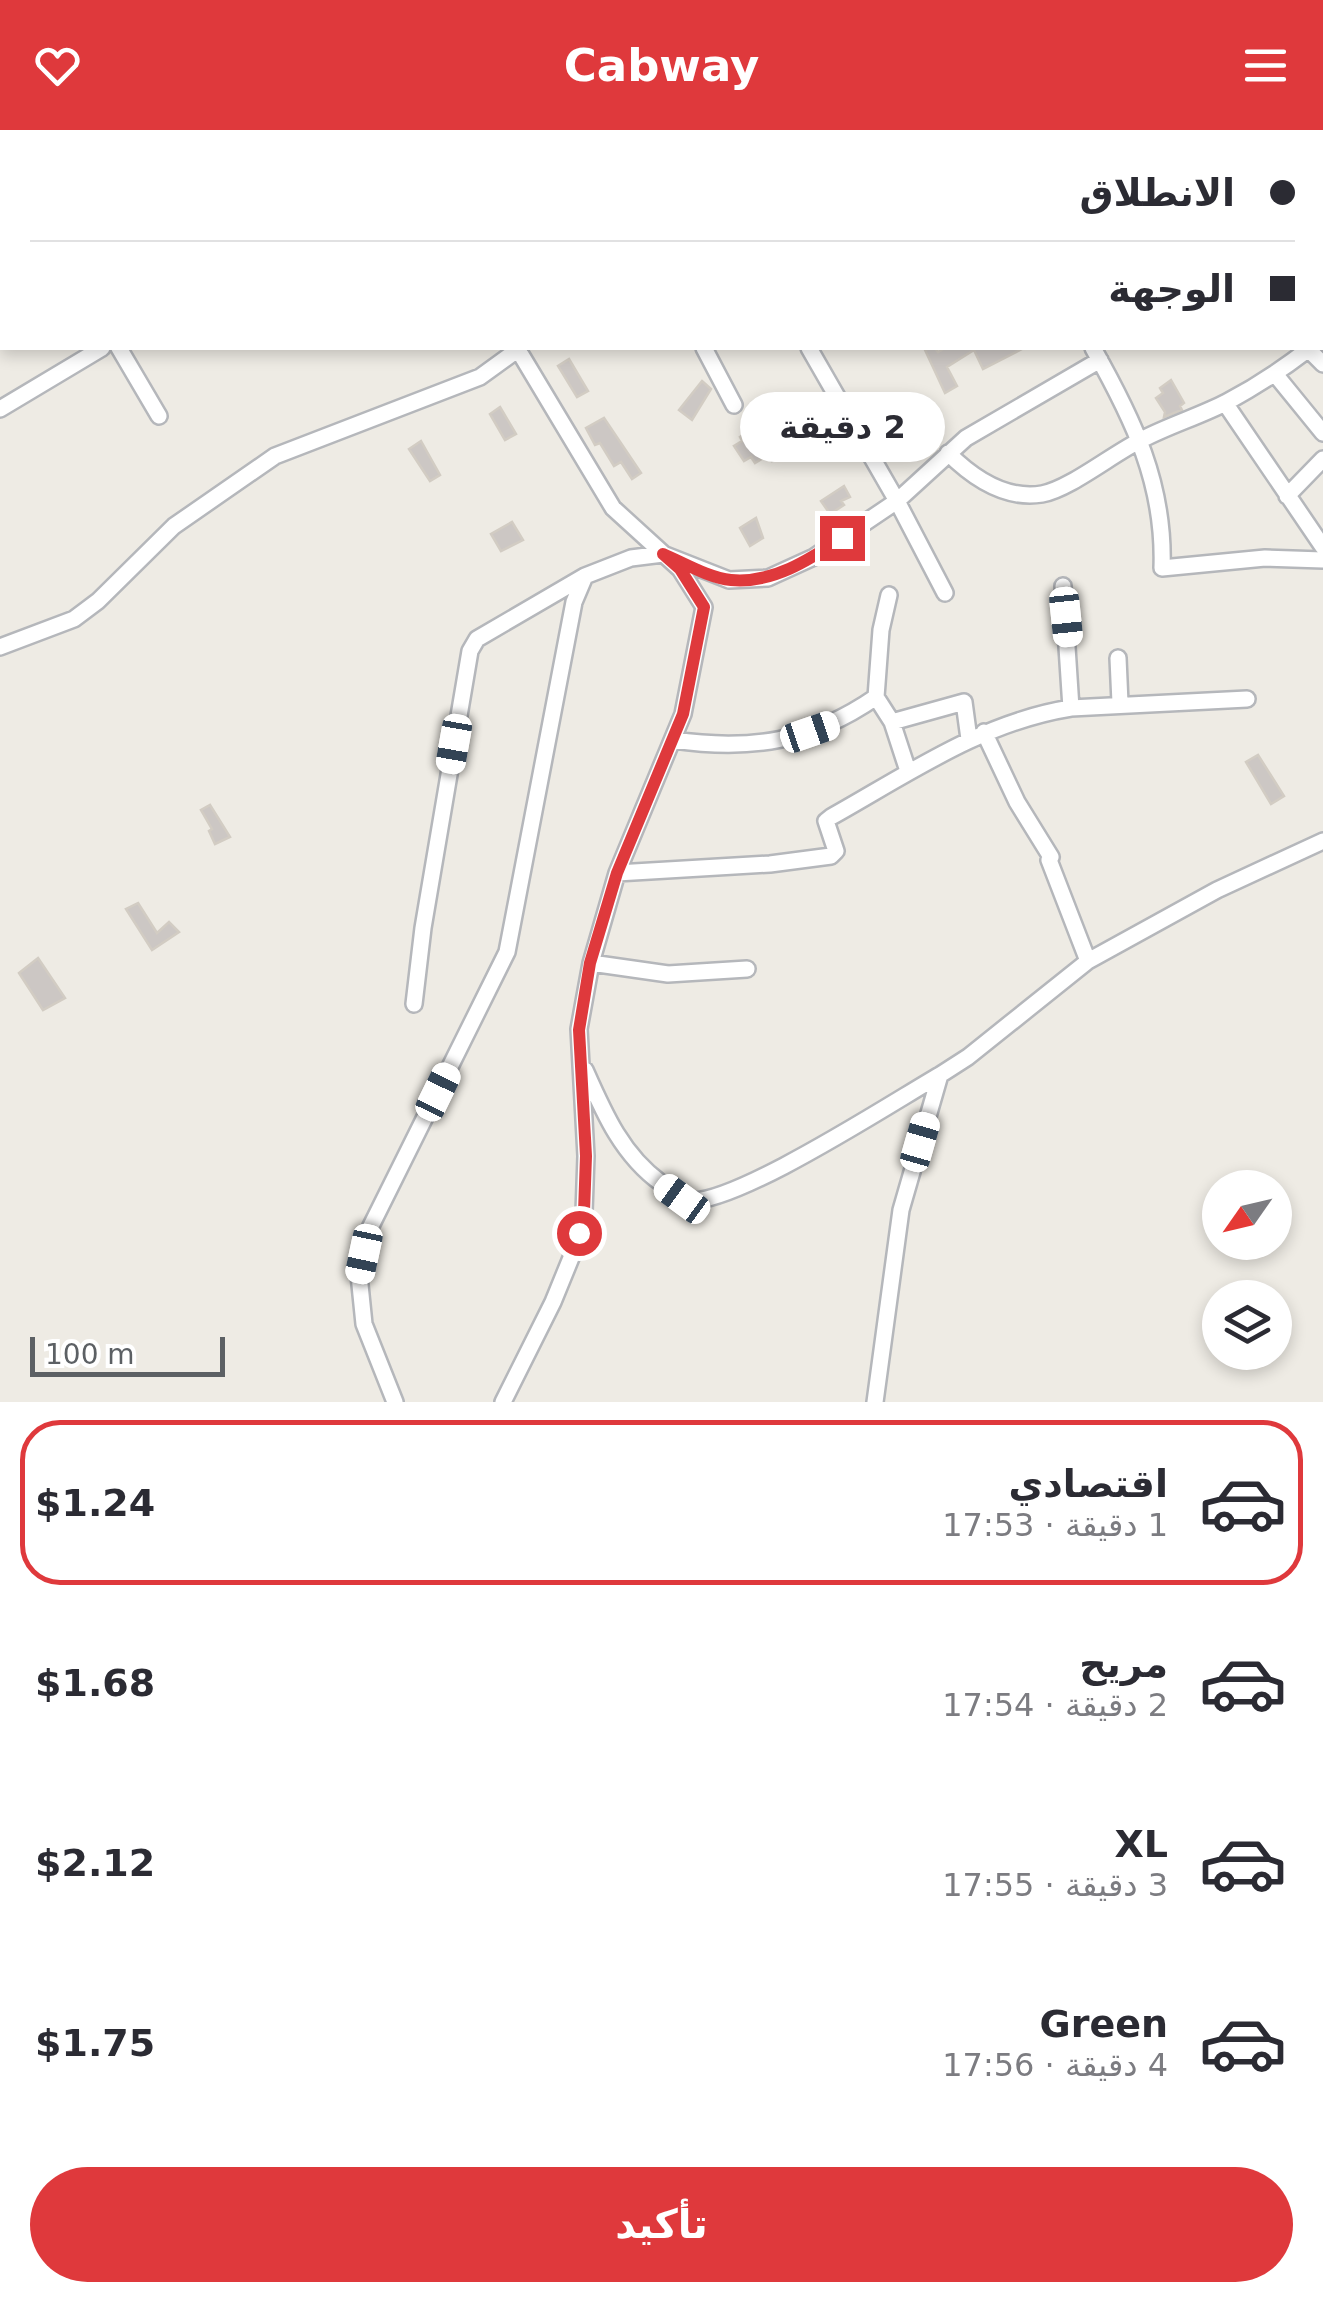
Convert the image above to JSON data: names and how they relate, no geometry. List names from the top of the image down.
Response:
{
  "scale_bar": "100 m",
  "north": "bottom left",
  "page": {
    "header": "Cabway",
    "banner": ["الانطلاق", "الوجهة"],
    "bubble": "2 دقيقة",
    "scale": "100 m",
    "list": [
      {
        "name": "اقتصادي",
        "note": "1 دقيقة · 17:53",
        "value": "$1.24"
      },
      {
        "name": "مريح",
        "note": "2 دقيقة · 17:54",
        "value": "$1.68"
      },
      {
        "name": "XL",
        "note": "3 دقيقة · 17:55",
        "value": "$2.12"
      },
      {
        "name": "Green",
        "note": "4 دقيقة · 17:56",
        "value": "$1.75"
      }
    ],
    "buttons": "تأكيد"
  }
}
